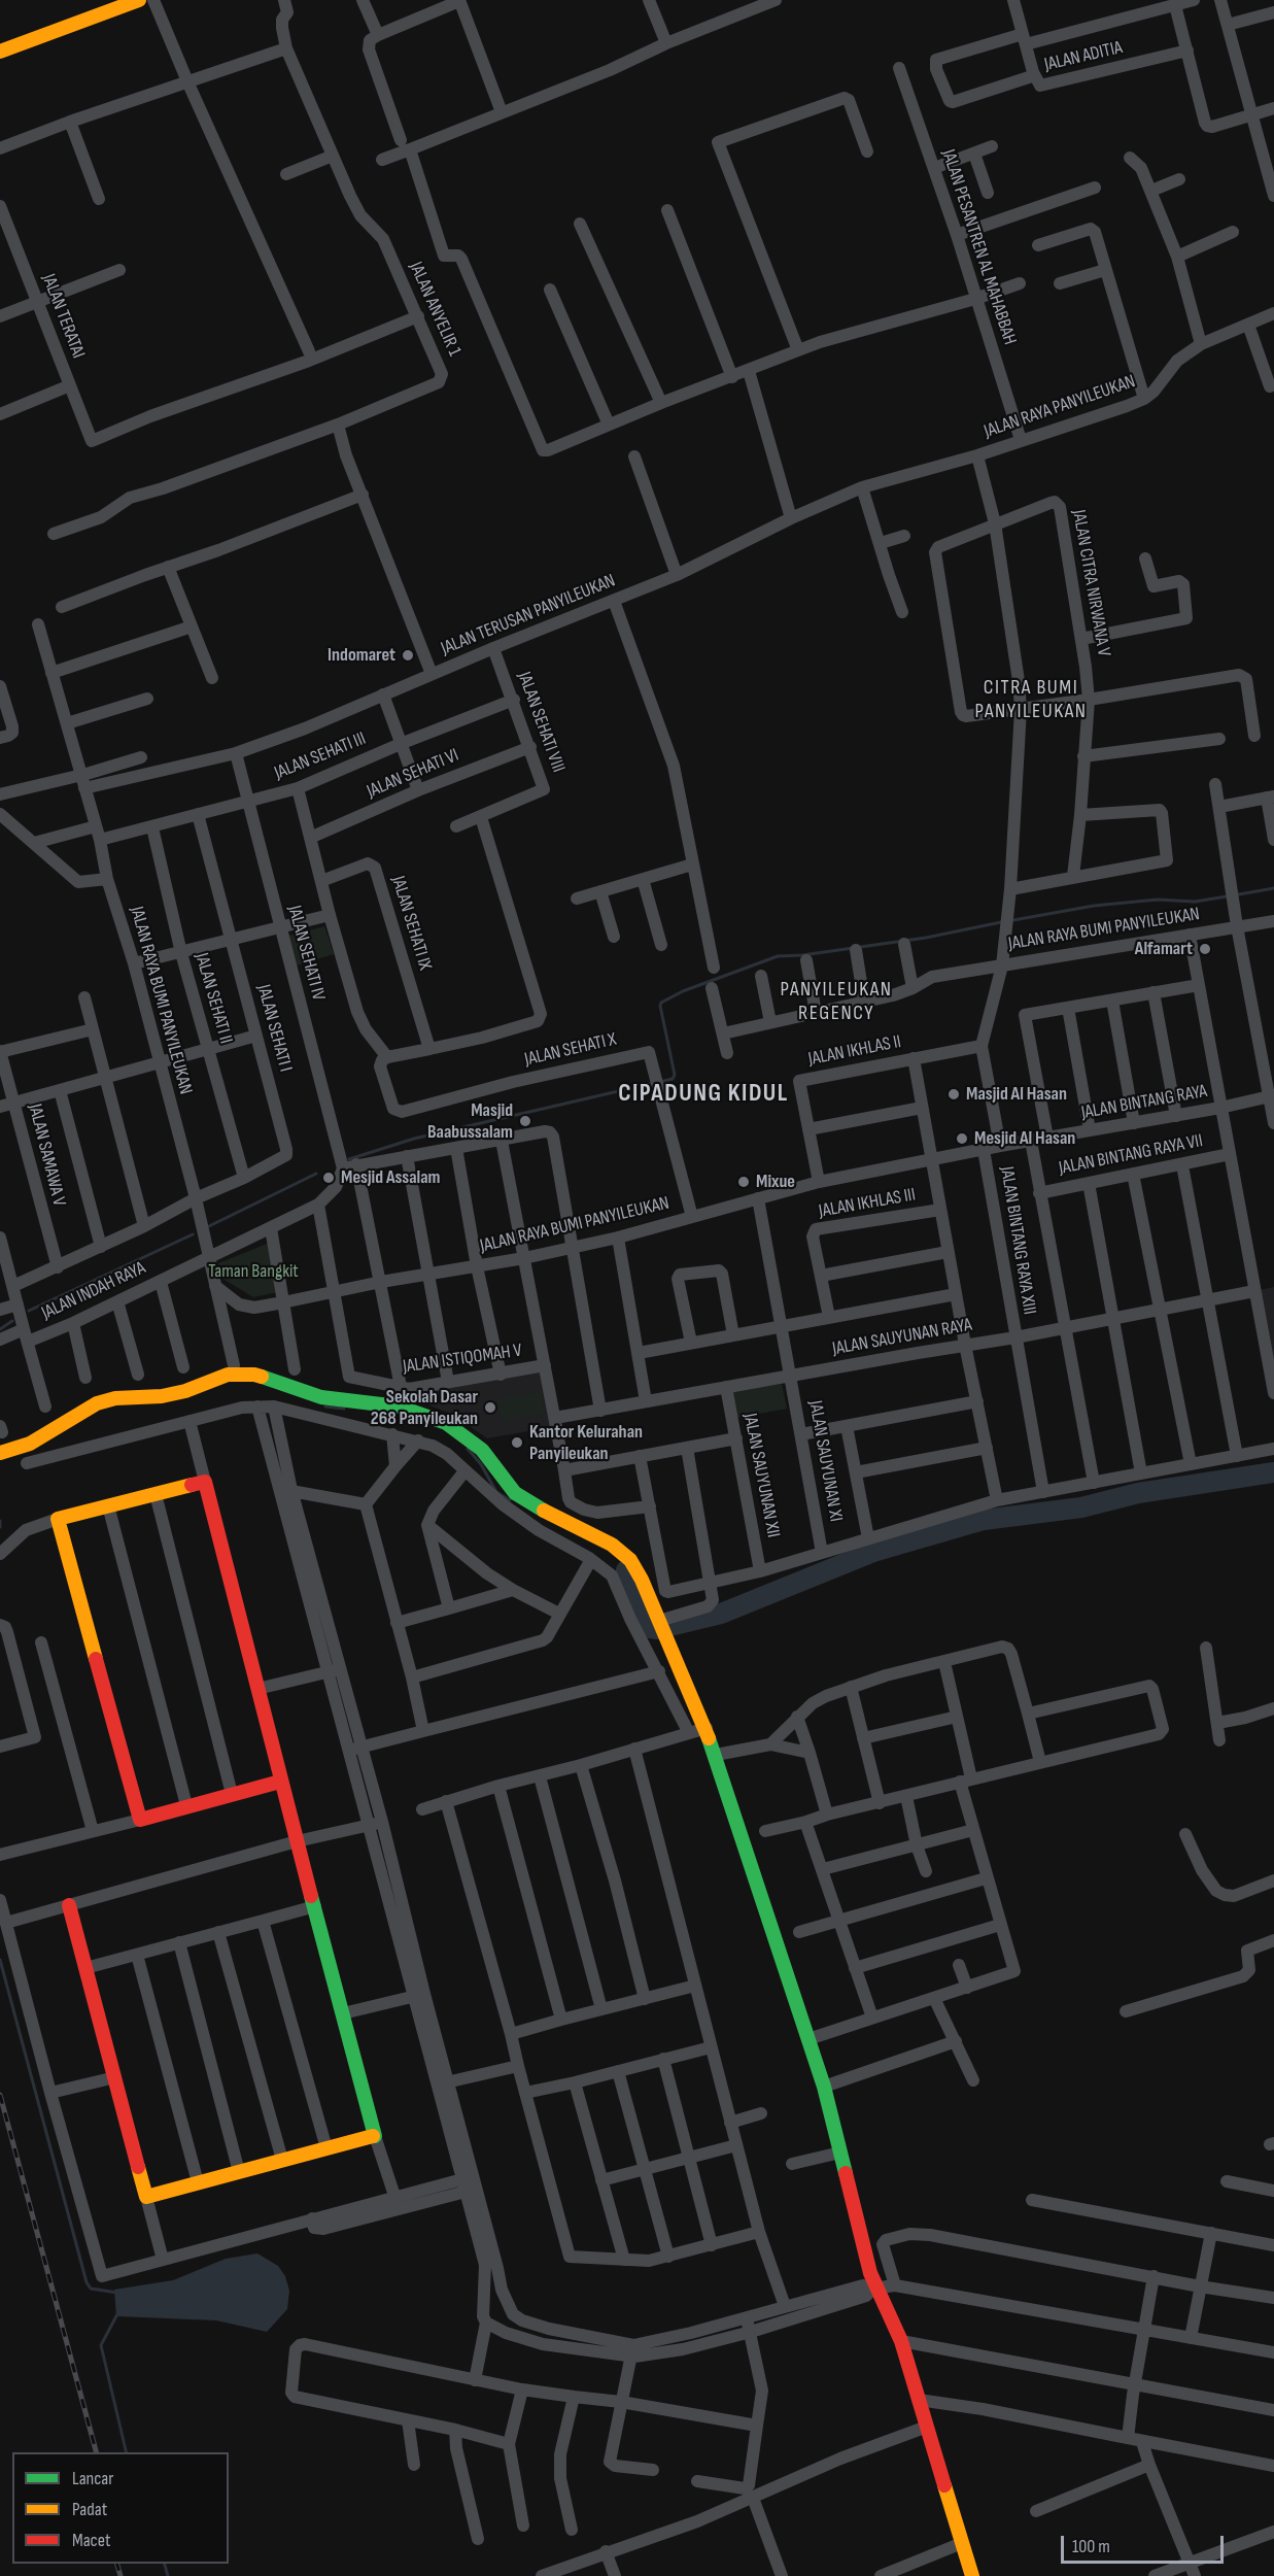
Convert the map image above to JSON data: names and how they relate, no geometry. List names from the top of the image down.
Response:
{
  "streets": {
    "street": [
      "JALAN ADITIA",
      "JALAN PESANTREN AL MAHABBAH",
      "JALAN ANYELIR 1",
      "JALAN TERATAI",
      "JALAN RAYA PANYILEUKAN",
      "JALAN CITRA NIRWANA V",
      "JALAN TERUSAN PANYILEUKAN",
      "JALAN SEHATI VIII",
      "JALAN SEHATI III",
      "JALAN SEHATI VI",
      "JALAN SEHATI IX",
      "JALAN RAYA BUMI PANYILEUKAN",
      "JALAN SEHATI IV",
      "JALAN SEHATI II",
      "JALAN SEHATI I",
      "JALAN SEHATI X",
      "JALAN IKHLAS II",
      "JALAN BINTANG RAYA",
      "JALAN SAMAWA V",
      "JALAN BINTANG RAYA VII",
      "JALAN IKHLAS III",
      "JALAN BINTANG RAYA XIII",
      "JALAN INDAH RAYA",
      "JALAN SAUYUNAN RAYA",
      "JALAN ISTIQOMAH V",
      "JALAN SAUYUNAN XI",
      "JALAN SAUYUNAN XII"
    ]
  },
  "crossings": [
    ["JALAN PESANTREN AL MAHABBAH", "JALAN RAYA PANYILEUKAN"],
    ["JALAN ANYELIR 1", "JALAN TERATAI"],
    ["JALAN RAYA PANYILEUKAN", "JALAN TERUSAN PANYILEUKAN"],
    ["JALAN TERUSAN PANYILEUKAN", "JALAN SEHATI VIII"],
    ["JALAN TERUSAN PANYILEUKAN", "JALAN RAYA BUMI PANYILEUKAN"],
    ["JALAN TERUSAN PANYILEUKAN", "JALAN SEHATI IV"],
    ["JALAN SEHATI VIII", "JALAN SEHATI III"],
    ["JALAN SEHATI VIII", "JALAN SEHATI VI"],
    ["JALAN SEHATI III", "JALAN RAYA BUMI PANYILEUKAN"],
    ["JALAN SEHATI III", "JALAN SEHATI IV"],
    ["JALAN SEHATI III", "JALAN SEHATI II"],
    ["JALAN SEHATI III", "JALAN SEHATI I"],
    ["JALAN RAYA BUMI PANYILEUKAN", "JALAN SEHATI I"],
    ["JALAN RAYA BUMI PANYILEUKAN", "JALAN SEHATI X"],
    ["JALAN RAYA BUMI PANYILEUKAN", "JALAN IKHLAS II"],
    ["JALAN RAYA BUMI PANYILEUKAN", "JALAN BINTANG RAYA"],
    ["JALAN RAYA BUMI PANYILEUKAN", "JALAN BINTANG RAYA XIII"],
    ["JALAN RAYA BUMI PANYILEUKAN", "JALAN INDAH RAYA"],
    ["JALAN RAYA BUMI PANYILEUKAN", "JALAN ISTIQOMAH V"],
    ["JALAN RAYA BUMI PANYILEUKAN", "JALAN SAUYUNAN XI"],
    ["JALAN SEHATI II", "JALAN SEHATI I"],
    ["JALAN SEHATI I", "JALAN SAMAWA V"],
    ["JALAN BINTANG RAYA XIII", "JALAN SAUYUNAN RAYA"],
    ["JALAN SAUYUNAN RAYA", "JALAN SAUYUNAN XI"],
    ["JALAN SAUYUNAN RAYA", "JALAN SAUYUNAN XII"]
  ],
  "districts": ["CITRA BUMI PANYILEUKAN", "PANYILEUKAN REGENCY", "CIPADUNG KIDUL"],
  "parks": ["Taman Bangkit"],
  "places": [
    "Indomaret",
    "Alfamart",
    "Masjid Al Hasan",
    "Masjid Baabussalam",
    "Mesjid Al Hasan",
    "Mesjid Assalam",
    "Mixue",
    "Sekolah Dasar 268 Panyileukan",
    "Kantor Kelurahan Panyileukan"
  ],
  "legend": ["Lancar", "Padat", "Macet"],
  "scale_bar": "100 m"
}
